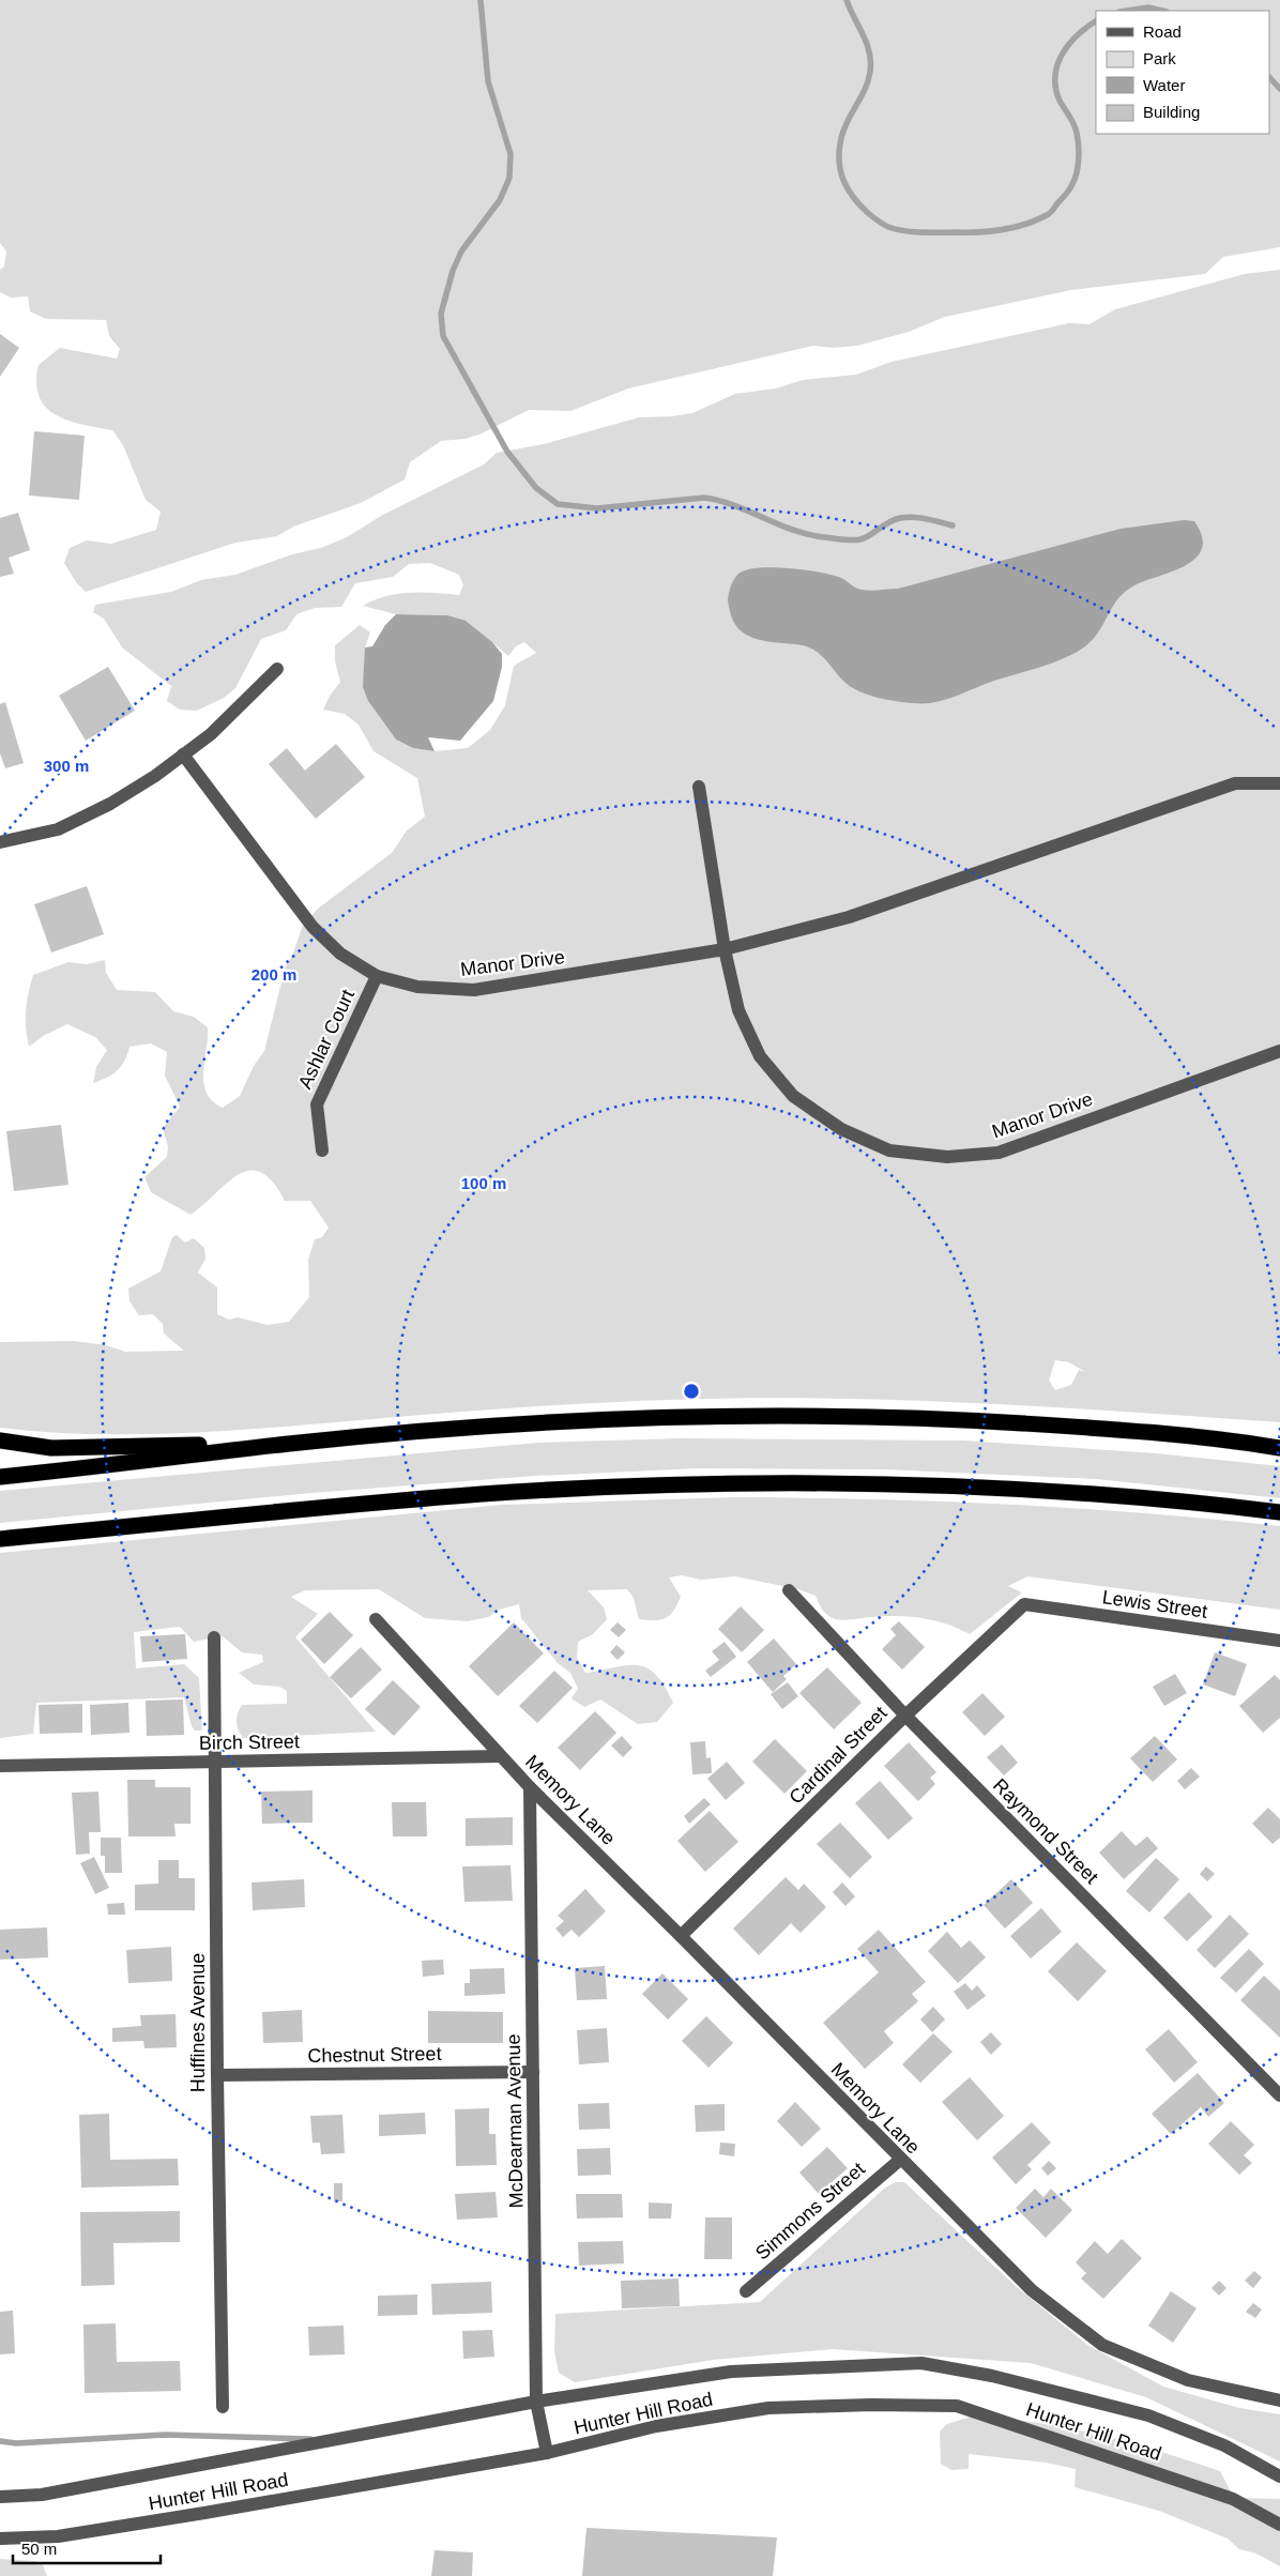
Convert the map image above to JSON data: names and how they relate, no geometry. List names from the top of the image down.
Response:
{
  "streets": {
    "street": [
      "Manor Drive",
      "Ashlar Court",
      "Lewis Street",
      "Birch Street",
      "Cardinal Street",
      "Memory Lane",
      "Raymond Street",
      "Huffines Avenue",
      "Chestnut Street",
      "McDearman Avenue",
      "Simmons Street",
      "Hunter Hill Road"
    ]
  },
  "crossings": [
    ["Manor Drive", "Ashlar Court"],
    ["Lewis Street", "Cardinal Street"],
    ["Birch Street", "Memory Lane"],
    ["Birch Street", "Huffines Avenue"],
    ["Cardinal Street", "Memory Lane"],
    ["Cardinal Street", "Raymond Street"],
    ["Memory Lane", "McDearman Avenue"],
    ["Memory Lane", "Simmons Street"],
    ["Huffines Avenue", "Chestnut Street"],
    ["Chestnut Street", "McDearman Avenue"],
    ["McDearman Avenue", "Hunter Hill Road"]
  ],
  "legend": [
    "Road",
    "Park",
    "Water",
    "Building"
  ],
  "scale_bar": "50 m",
  "rings": ["300 m", "200 m", "100 m"]
}
